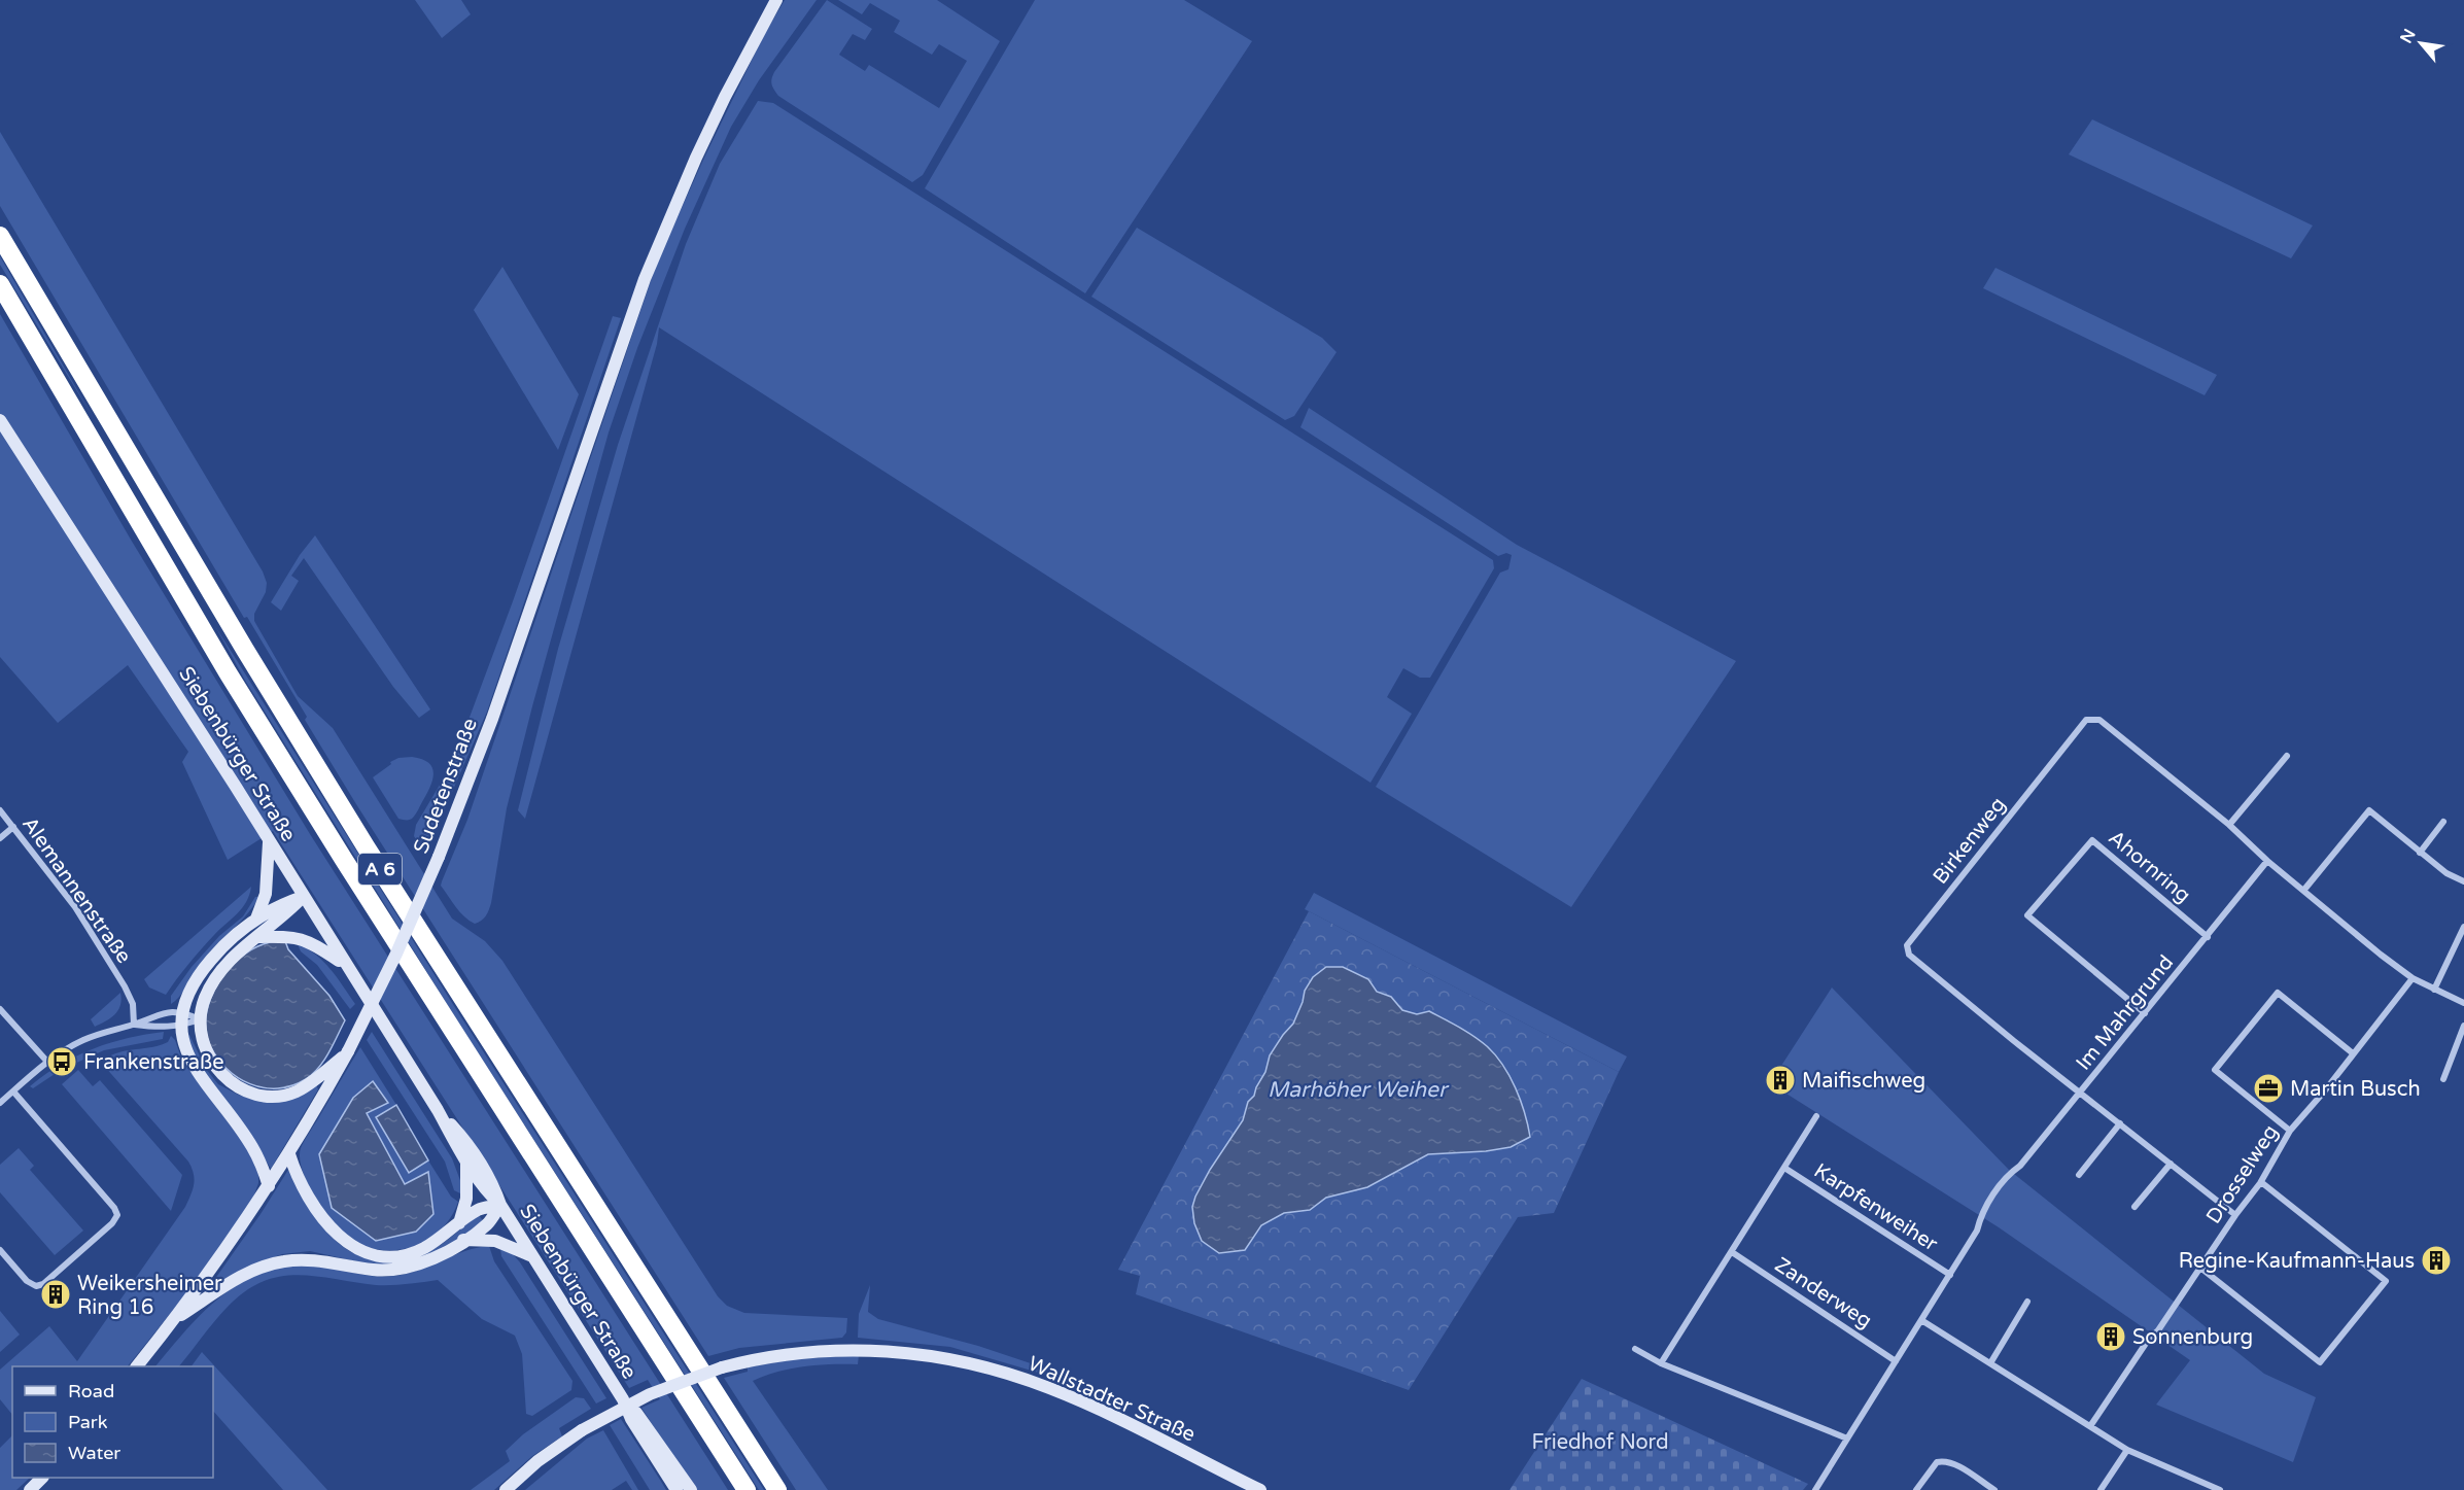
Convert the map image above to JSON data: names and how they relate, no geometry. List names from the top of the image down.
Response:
{
  "streets": {
    "highway": ["A 6"],
    "main road": ["Siebenbürger Straße", "Sudetenstraße", "Wallstadter Straße"],
    "street": [
      "Birkenweg",
      "Ahornring",
      "Alemannenstraße",
      "Im Mahrgrund",
      "Drosselweg",
      "Karpfenweiher",
      "Zanderweg"
    ]
  },
  "crossings": [
    ["Birkenweg", "Im Mahrgrund"],
    ["Ahornring", "Im Mahrgrund"],
    ["Im Mahrgrund", "Karpfenweiher"],
    ["Im Mahrgrund", "Zanderweg"]
  ],
  "water": ["Marhöher Weiher"],
  "parks": ["Friedhof Nord"],
  "places": {
    "bus stop": ["Frankenstraße"],
    "building": [
      "Maifischweg",
      "Regine-Kaufmann-Haus",
      "Weikersheimer Ring 16",
      "Sonnenburg"
    ],
    "office": ["Martin Busch"]
  },
  "legend": ["Road", "Park", "Water"],
  "north": "top left"
}
